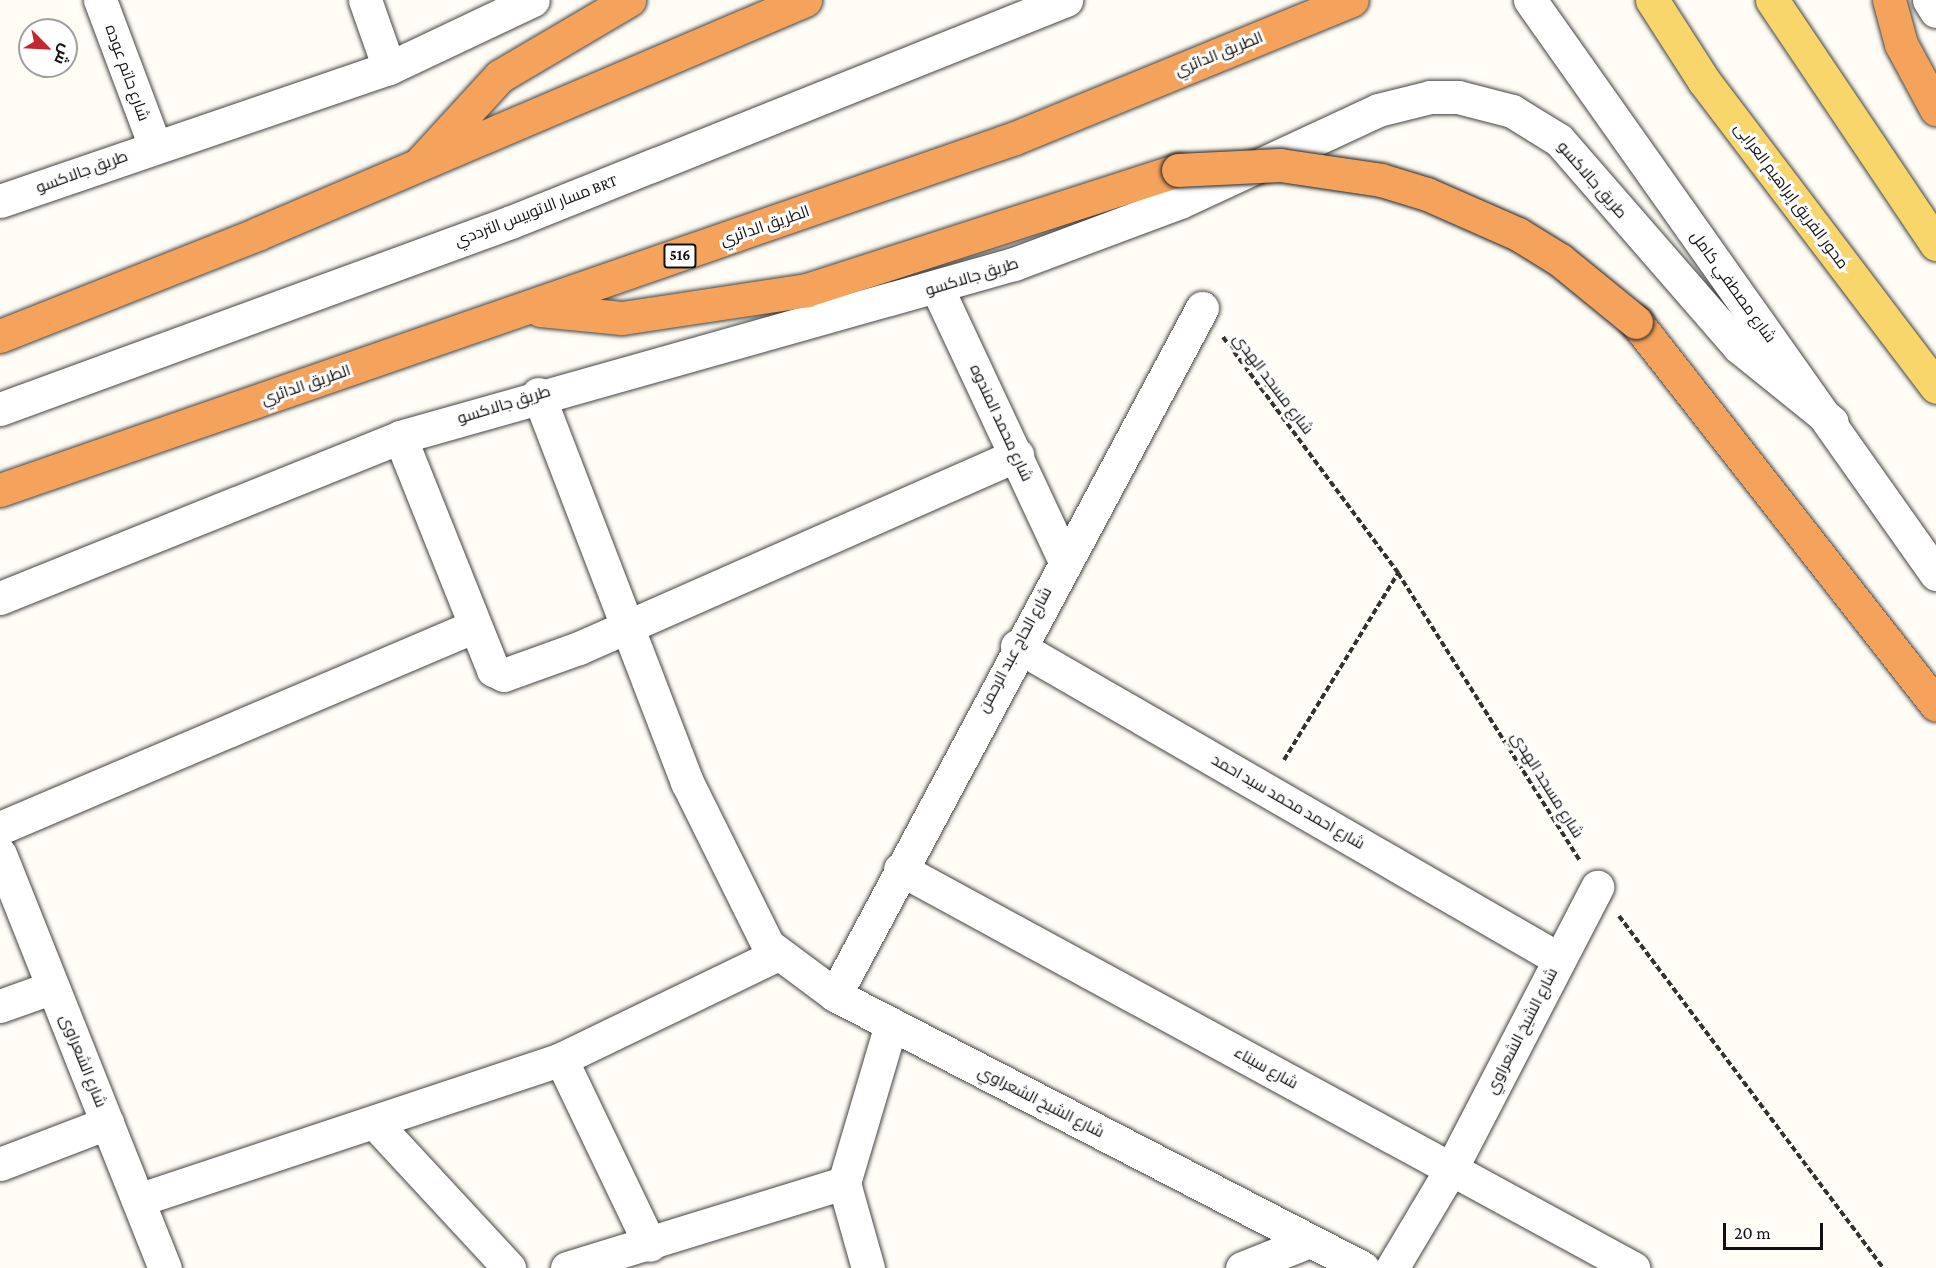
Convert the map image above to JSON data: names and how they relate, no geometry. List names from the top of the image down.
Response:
{
  "streets": {
    "highway": ["الطريق الدائري", "516"],
    "main road": ["محور الفريق إبراهيم العرابى"],
    "street": [
      "شارع حاتم عوده",
      "طريق جالاكسو",
      "مسار الاتوبيس الترددي BRT",
      "شارع مصطفي كامل",
      "شارع محمد المندوه",
      "شارع الحاج عبد الرحمن",
      "شارع احمد محمد سيد احمد",
      "شارع الشيخ الشعراوي",
      "شارع الشعراوى",
      "شارع سيناء"
    ],
    "path": ["شارع مسجد الهدي"]
  },
  "crossings": [
    ["شارع حاتم عوده", "طريق جالاكسو"],
    ["طريق جالاكسو", "شارع مصطفي كامل"],
    ["طريق جالاكسو", "شارع محمد المندوه"],
    ["طريق جالاكسو", "شارع الشيخ الشعراوي"],
    ["شارع مسجد الهدي", "شارع الحاج عبد الرحمن"],
    ["شارع مسجد الهدي", "شارع الشيخ الشعراوي"],
    ["شارع محمد المندوه", "شارع الحاج عبد الرحمن"],
    ["شارع الحاج عبد الرحمن", "شارع احمد محمد سيد احمد"],
    ["شارع الحاج عبد الرحمن", "شارع الشيخ الشعراوي"],
    ["شارع الحاج عبد الرحمن", "شارع سيناء"],
    ["شارع احمد محمد سيد احمد", "شارع الشيخ الشعراوي"],
    ["شارع الشيخ الشعراوي", "شارع سيناء"]
  ],
  "scale_bar": "20 m",
  "north": "bottom right"
}
